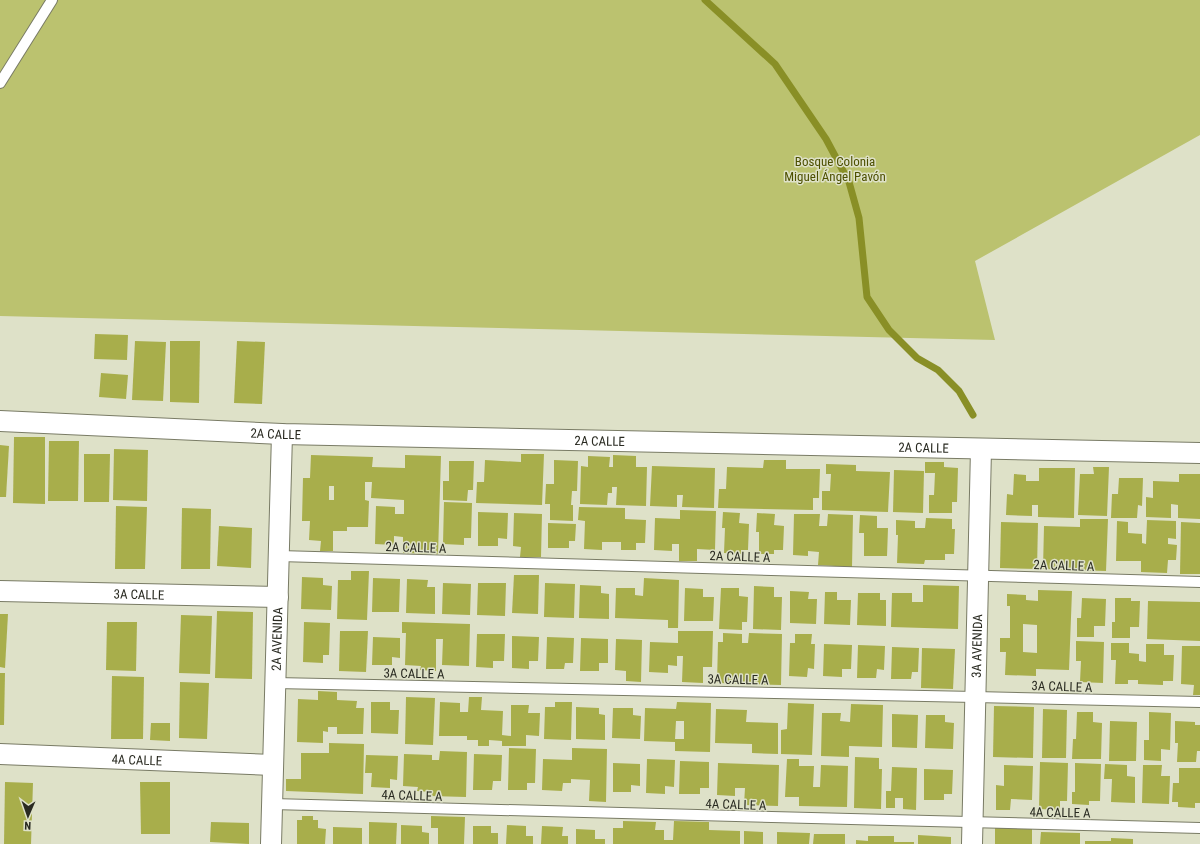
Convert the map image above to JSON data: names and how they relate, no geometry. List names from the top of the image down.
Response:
{
  "streets": {
    "street": [
      "2A CALLE",
      "3A CALLE",
      "2A AVENIDA",
      "3A AVENIDA",
      "4A CALLE"
    ],
    "lane": ["2A CALLE A", "3A CALLE A", "4A CALLE A"]
  },
  "crossings": [
    ["2A CALLE", "2A AVENIDA"],
    ["2A CALLE", "3A AVENIDA"],
    ["2A CALLE A", "2A AVENIDA"],
    ["2A CALLE A", "3A AVENIDA"],
    ["3A CALLE", "2A AVENIDA"],
    ["2A AVENIDA", "3A CALLE A"],
    ["2A AVENIDA", "4A CALLE"],
    ["2A AVENIDA", "4A CALLE A"],
    ["3A AVENIDA", "3A CALLE A"],
    ["3A AVENIDA", "4A CALLE A"]
  ],
  "parks": ["Bosque Colonia Miguel Ángel Pavón"],
  "north": "bottom"
}
